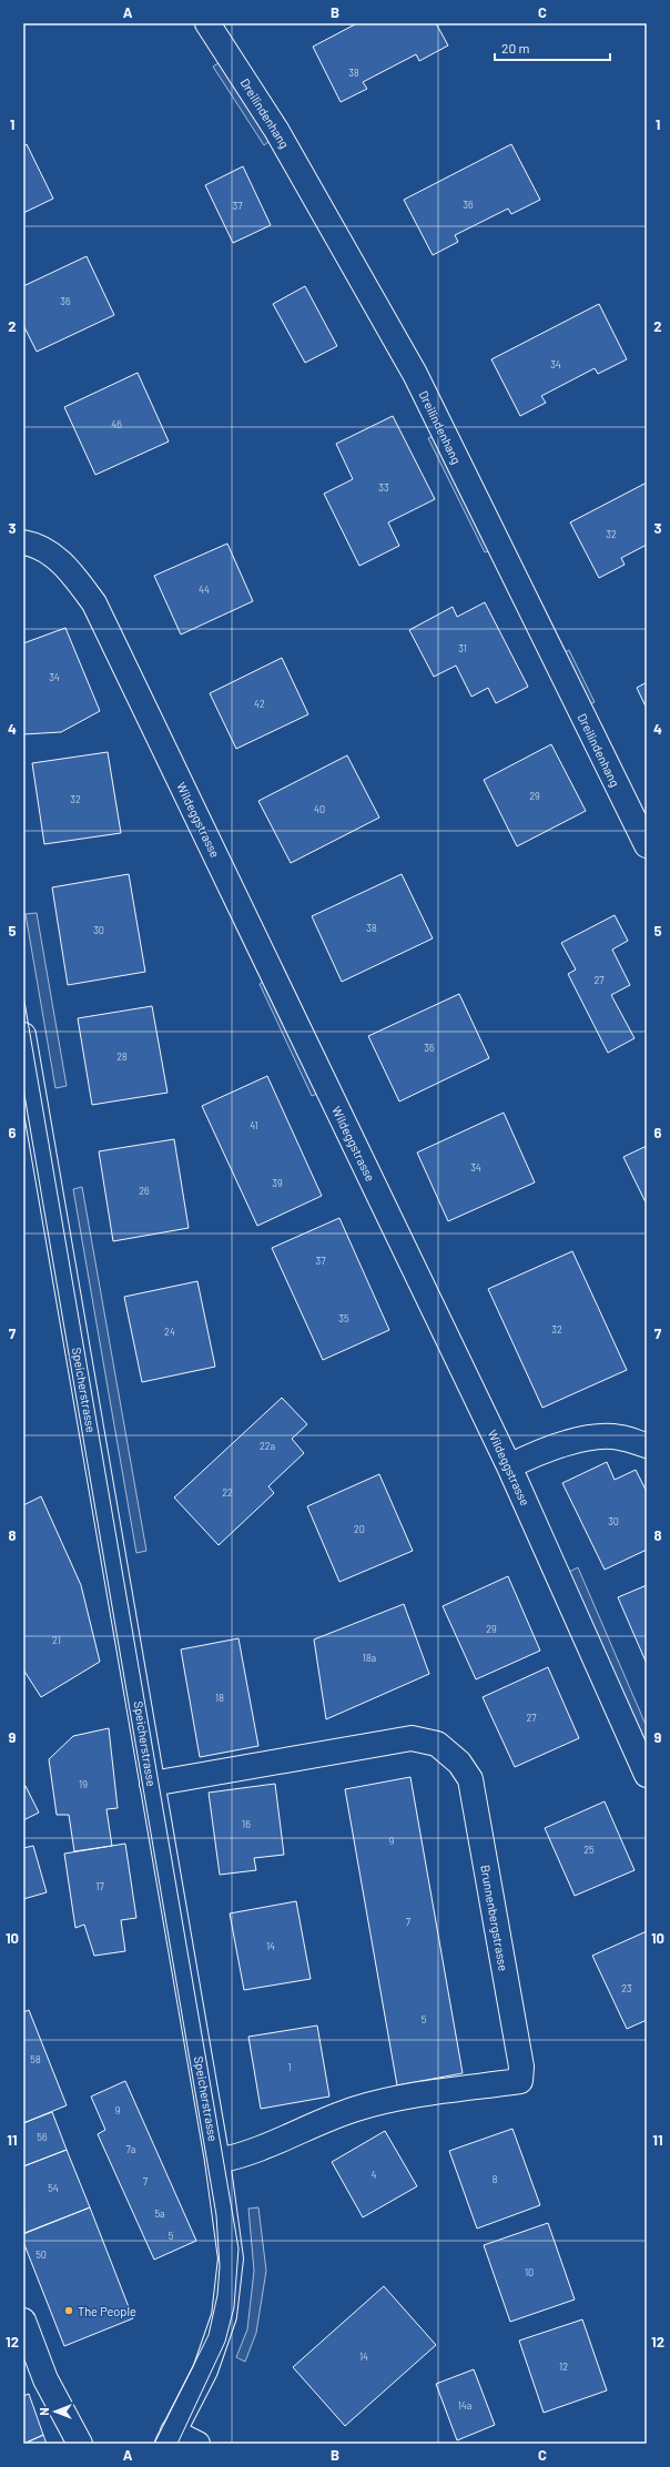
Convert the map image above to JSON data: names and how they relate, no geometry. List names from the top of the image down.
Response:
{
  "streets": {
    "street": [
      "Dreilindenhang",
      "Wildeggstrasse",
      "Speicherstrasse",
      "Brunnenbergstrasse"
    ]
  },
  "crossings": [
    ["Speicherstrasse", "Brunnenbergstrasse"]
  ],
  "places": ["The People"],
  "house_numbers": [
    "38",
    "36",
    "37",
    "36",
    "34",
    "46",
    "33",
    "32",
    "44",
    "31",
    "34",
    "42",
    "29",
    "32",
    "40",
    "38",
    "30",
    "27",
    "36",
    "28",
    "41",
    "34",
    "39",
    "26",
    "37",
    "35",
    "32",
    "24",
    "22a",
    "22",
    "30",
    "20",
    "29",
    "21",
    "18a",
    "18",
    "27",
    "19",
    "16",
    "9",
    "25",
    "17",
    "7",
    "14",
    "23",
    "5",
    "58",
    "1",
    "9",
    "56",
    "7a",
    "4",
    "8",
    "7",
    "54",
    "5a",
    "5",
    "50",
    "10",
    "14",
    "12",
    "14a"
  ],
  "scale_bar": "20 m",
  "north": "left",
  "grid": {
    "columns": ["A", "B", "C"],
    "rows": [
      "1",
      "2",
      "3",
      "4",
      "5",
      "6",
      "7",
      "8",
      "9",
      "10",
      "11",
      "12"
    ]
  }
}
